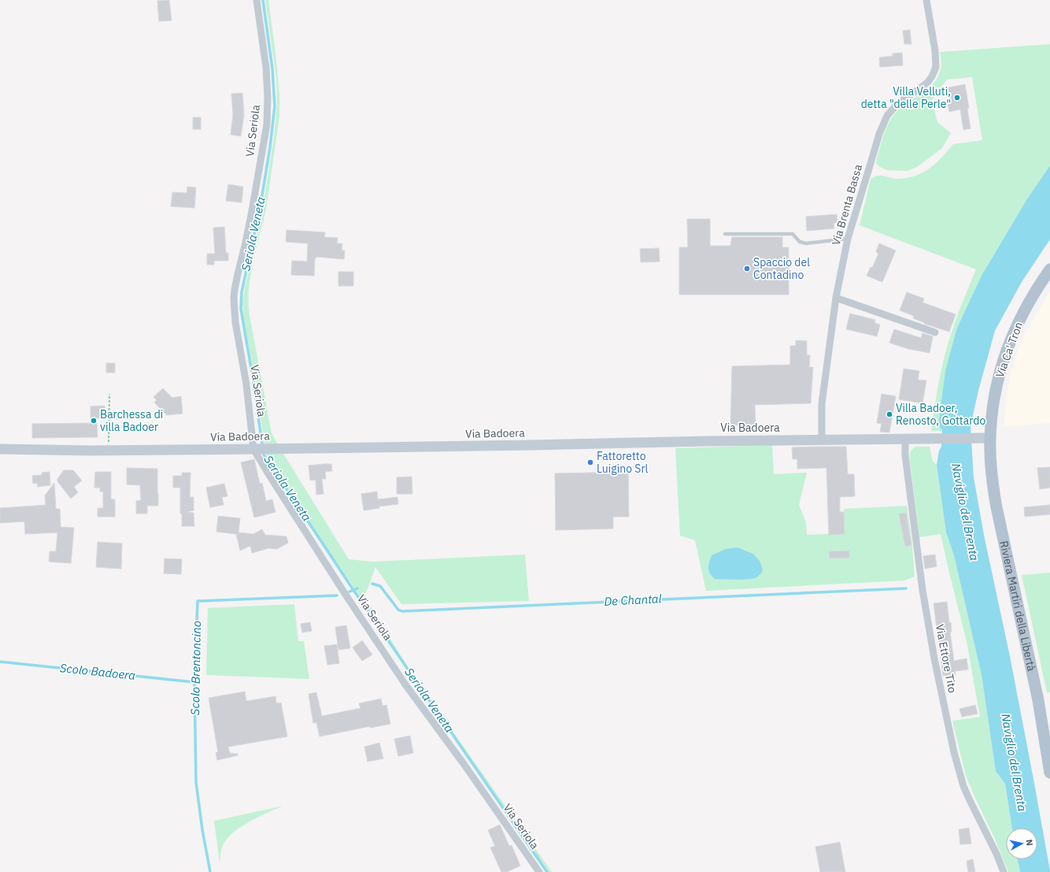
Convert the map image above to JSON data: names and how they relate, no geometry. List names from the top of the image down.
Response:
{
  "streets": {
    "main road": ["Via Ca' Tron", "Via Badoera", "Riviera Martiri della Libertà"],
    "street": ["Via Seriola", "Via Brenta Bassa", "Via Ettore Tito"]
  },
  "crossings": [
    ["Via Seriola", "Via Badoera"],
    ["Via Brenta Bassa", "Via Badoera"],
    ["Via Ca' Tron", "Via Badoera"],
    ["Via Ca' Tron", "Riviera Martiri della Libertà"],
    ["Via Badoera", "Riviera Martiri della Libertà"],
    ["Via Badoera", "Via Ettore Tito"]
  ],
  "water": [
    "Seriola Veneta",
    "Naviglio del Brenta",
    "De Chantal",
    "Scolo Brentoncino",
    "Scolo Badoera"
  ],
  "places": [
    "Villa Velluti, detta \"delle Perle\"",
    "Spaccio del Contadino",
    "Villa Badoer, Renosto, Gottardo",
    "Barchessa di villa Badoer",
    "Fattoretto Luigino Srl"
  ],
  "north": "right"
}
